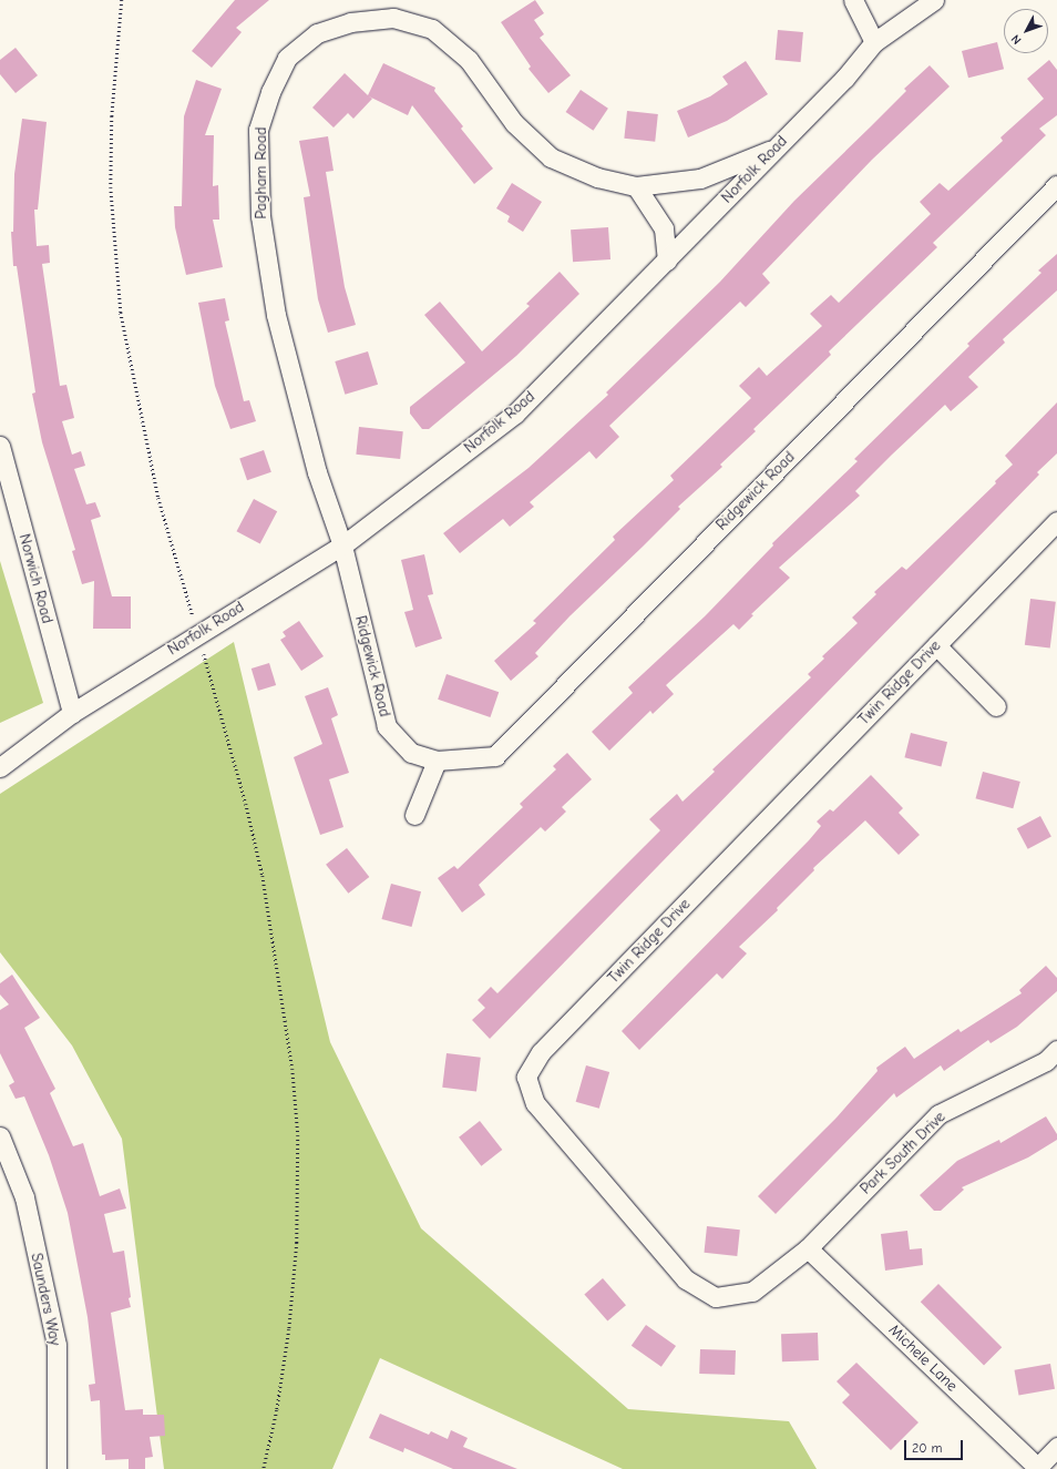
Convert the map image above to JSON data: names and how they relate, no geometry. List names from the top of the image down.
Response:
{
  "streets": {
    "street": [
      "Norfolk Road",
      "Pagham Road",
      "Ridgewick Road",
      "Norwich Road",
      "Twin Ridge Drive",
      "Park South Drive",
      "Saunders Way",
      "Michele Lane"
    ]
  },
  "crossings": [
    ["Norfolk Road", "Pagham Road"],
    ["Norfolk Road", "Ridgewick Road"],
    ["Norfolk Road", "Norwich Road"],
    ["Pagham Road", "Ridgewick Road"],
    ["Twin Ridge Drive", "Park South Drive"],
    ["Twin Ridge Drive", "Michele Lane"],
    ["Park South Drive", "Michele Lane"]
  ],
  "scale_bar": "20 m",
  "north": "bottom left"
}
